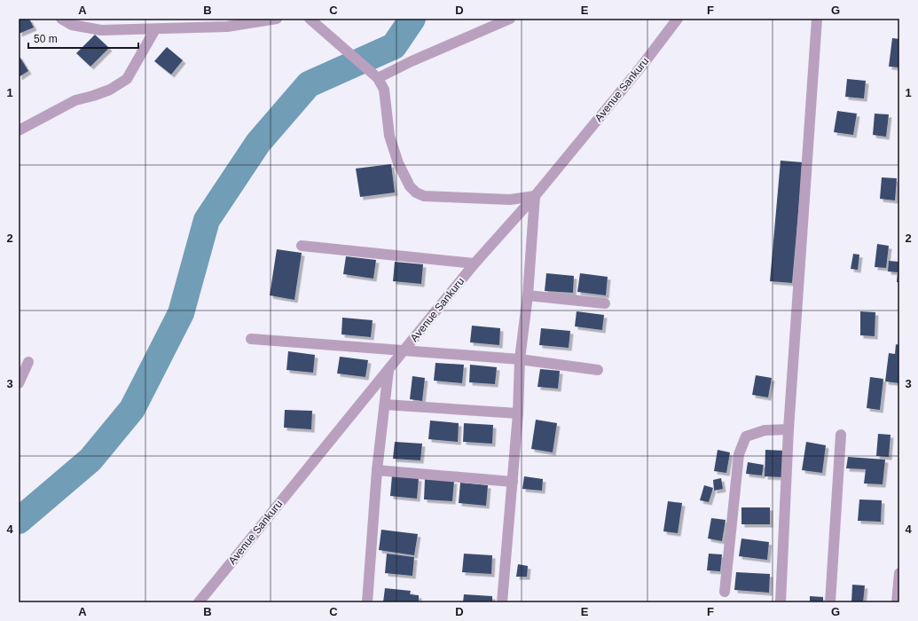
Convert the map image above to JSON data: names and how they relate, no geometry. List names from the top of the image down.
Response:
{
  "streets": {
    "street": ["Avenue Sankuru"]
  },
  "scale_bar": "50 m",
  "grid": {
    "columns": [
      "A",
      "B",
      "C",
      "D",
      "E",
      "F",
      "G"
    ],
    "rows": [
      "1",
      "2",
      "3",
      "4"
    ]
  }
}
